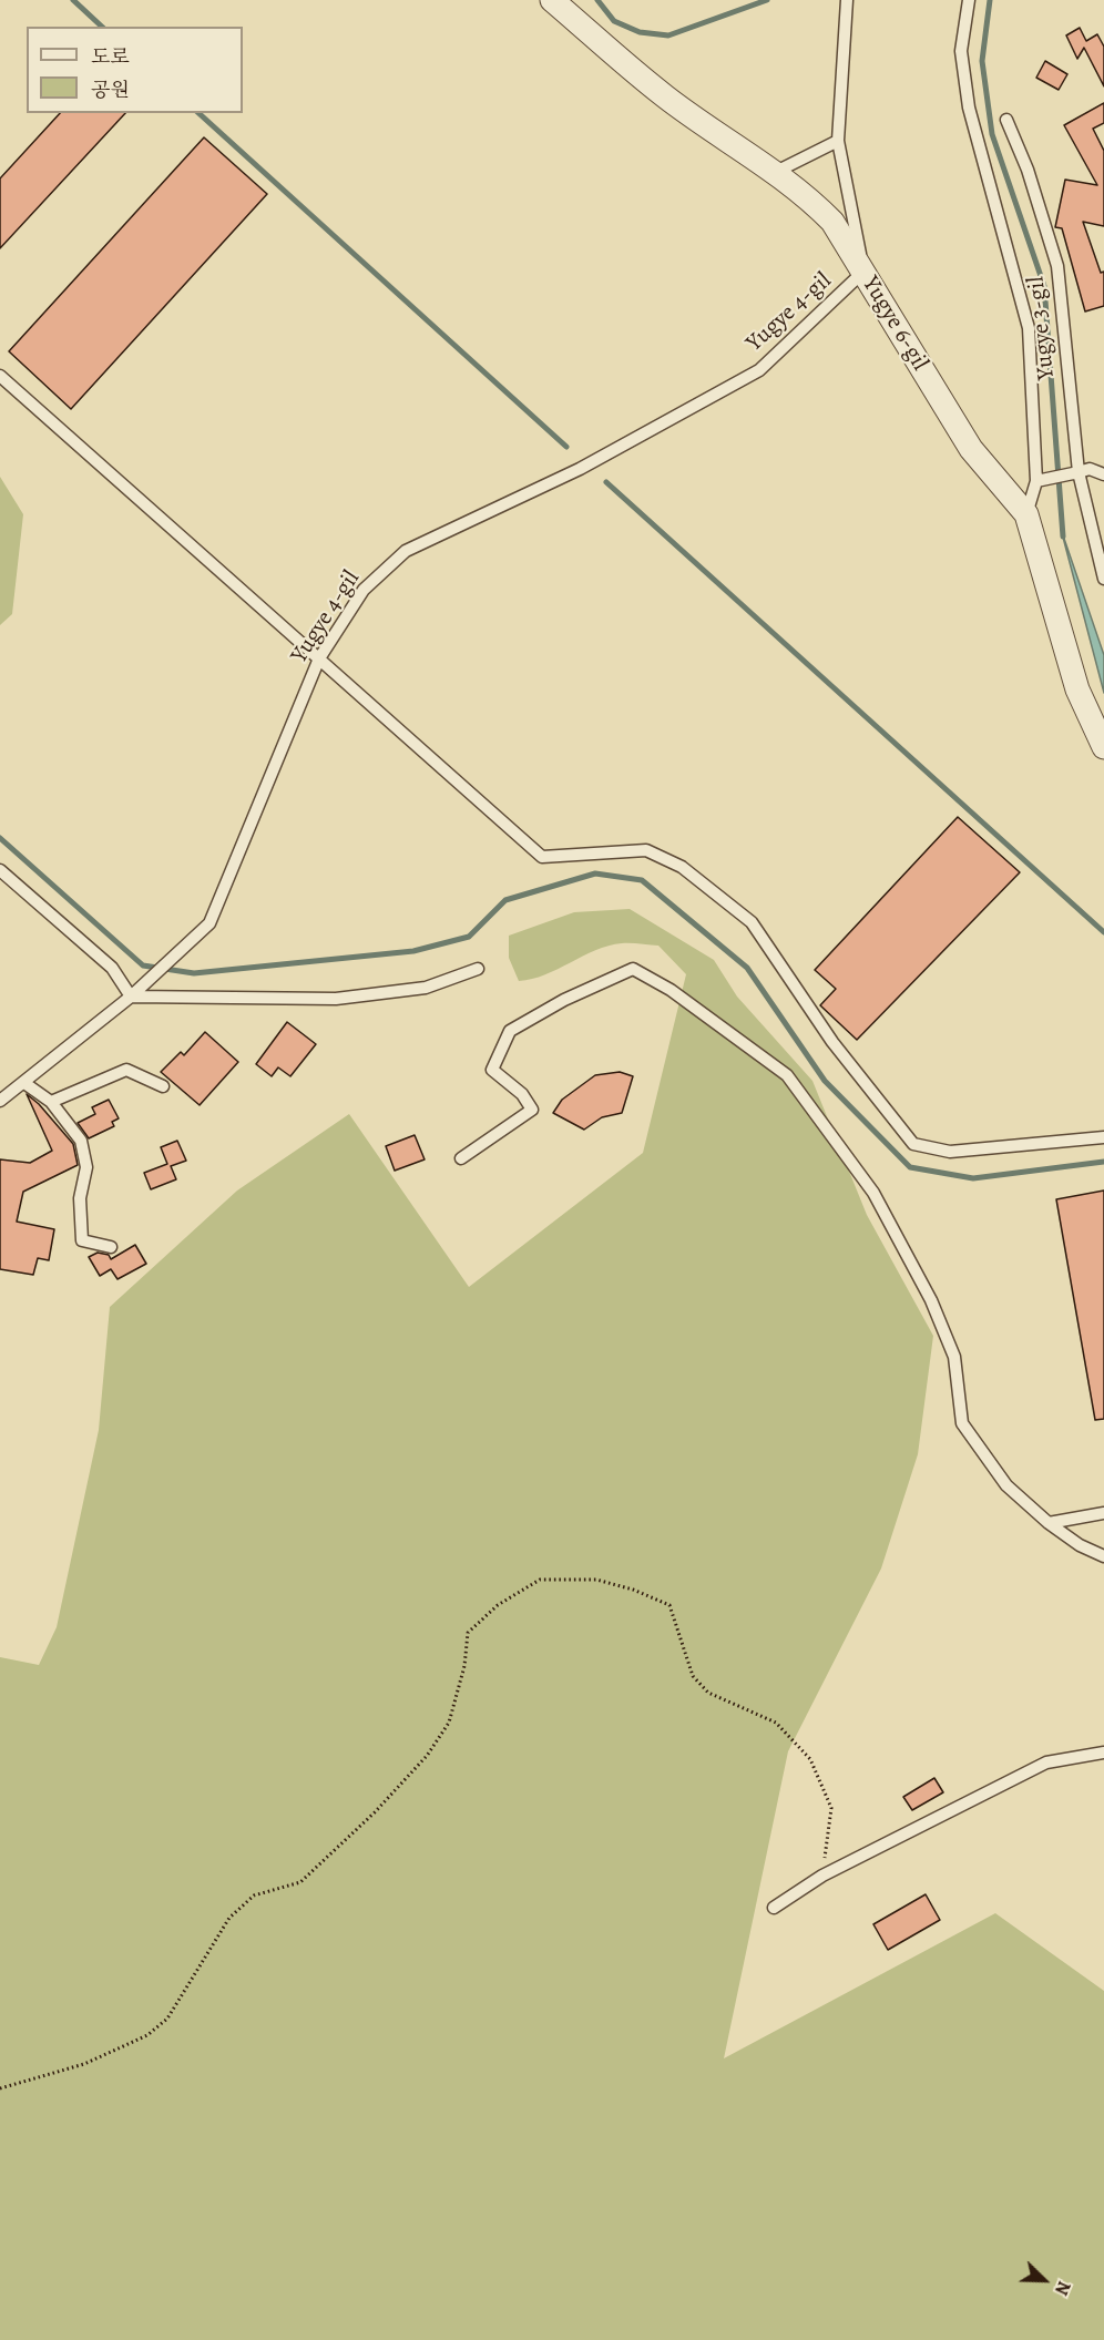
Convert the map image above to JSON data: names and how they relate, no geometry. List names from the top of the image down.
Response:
{
  "streets": {
    "street": ["Yugye 6-gil"],
    "lane": ["Yugye 4-gil", "Yugye 3-gil"]
  },
  "crossings": [
    ["Yugye 4-gil", "Yugye 6-gil"]
  ],
  "legend": ["도로", "공원"],
  "north": "bottom right"
}
